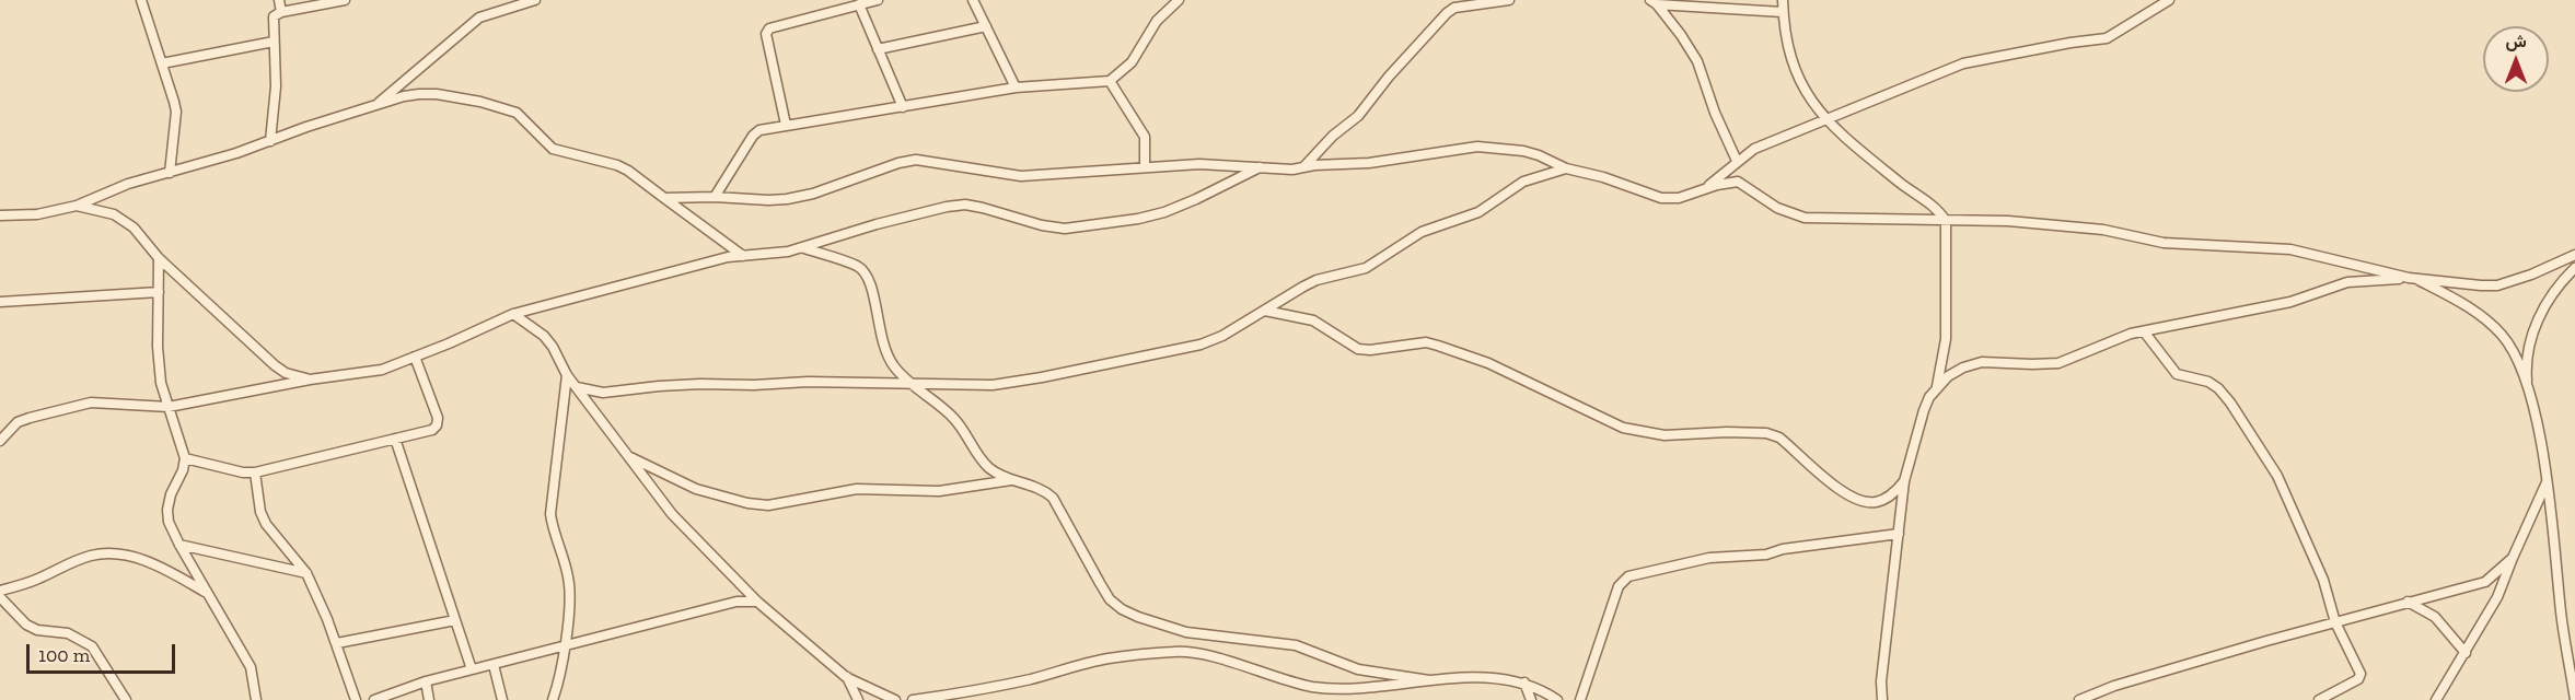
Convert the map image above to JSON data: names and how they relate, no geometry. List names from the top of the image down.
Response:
{
  "scale_bar": "100 m",
  "north": "top"
}
